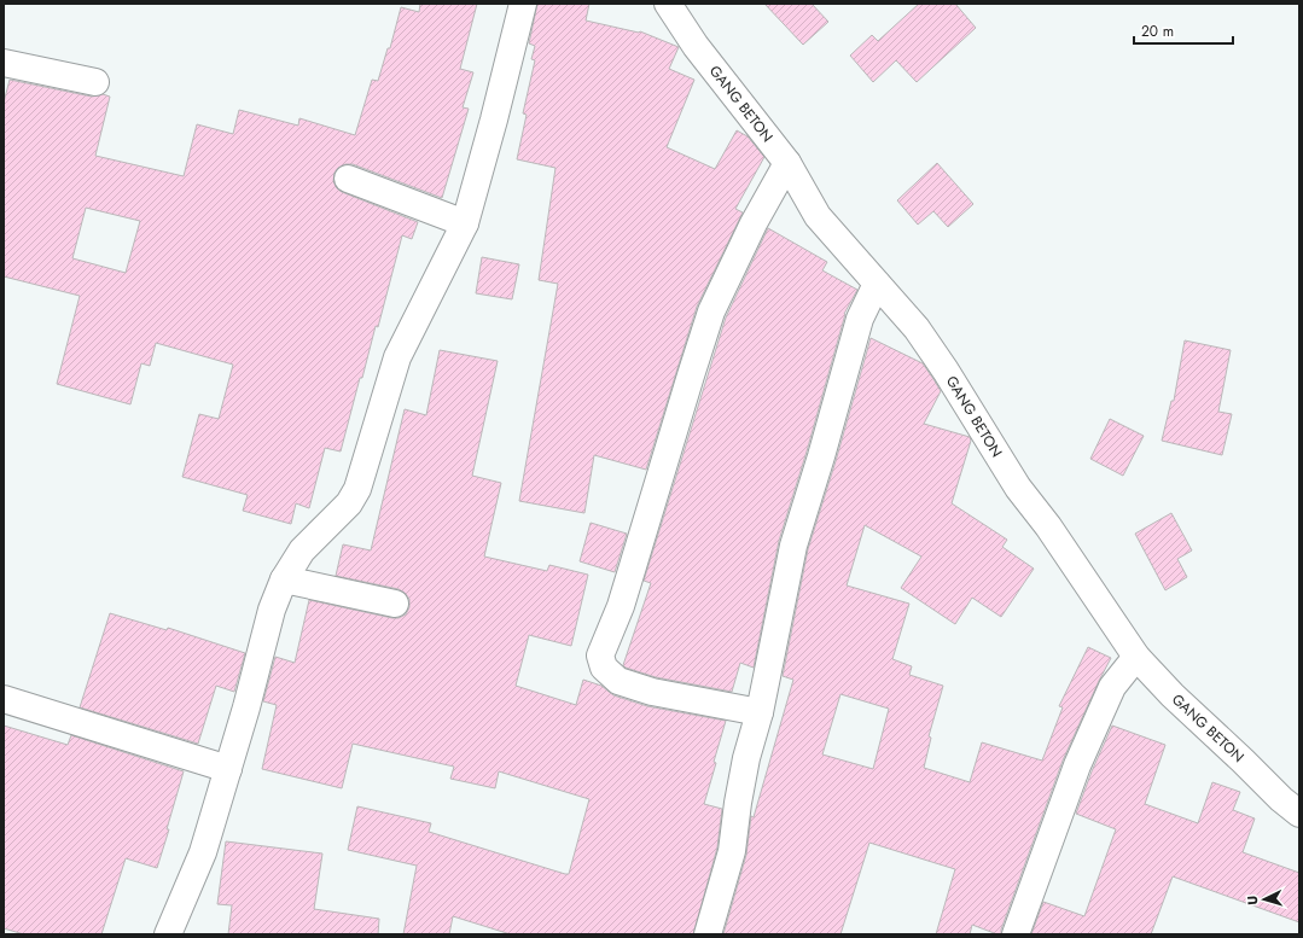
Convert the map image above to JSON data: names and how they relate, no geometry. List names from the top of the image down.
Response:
{
  "streets": {
    "street": ["GANG BETON"]
  },
  "scale_bar": "20 m",
  "north": "left"
}
